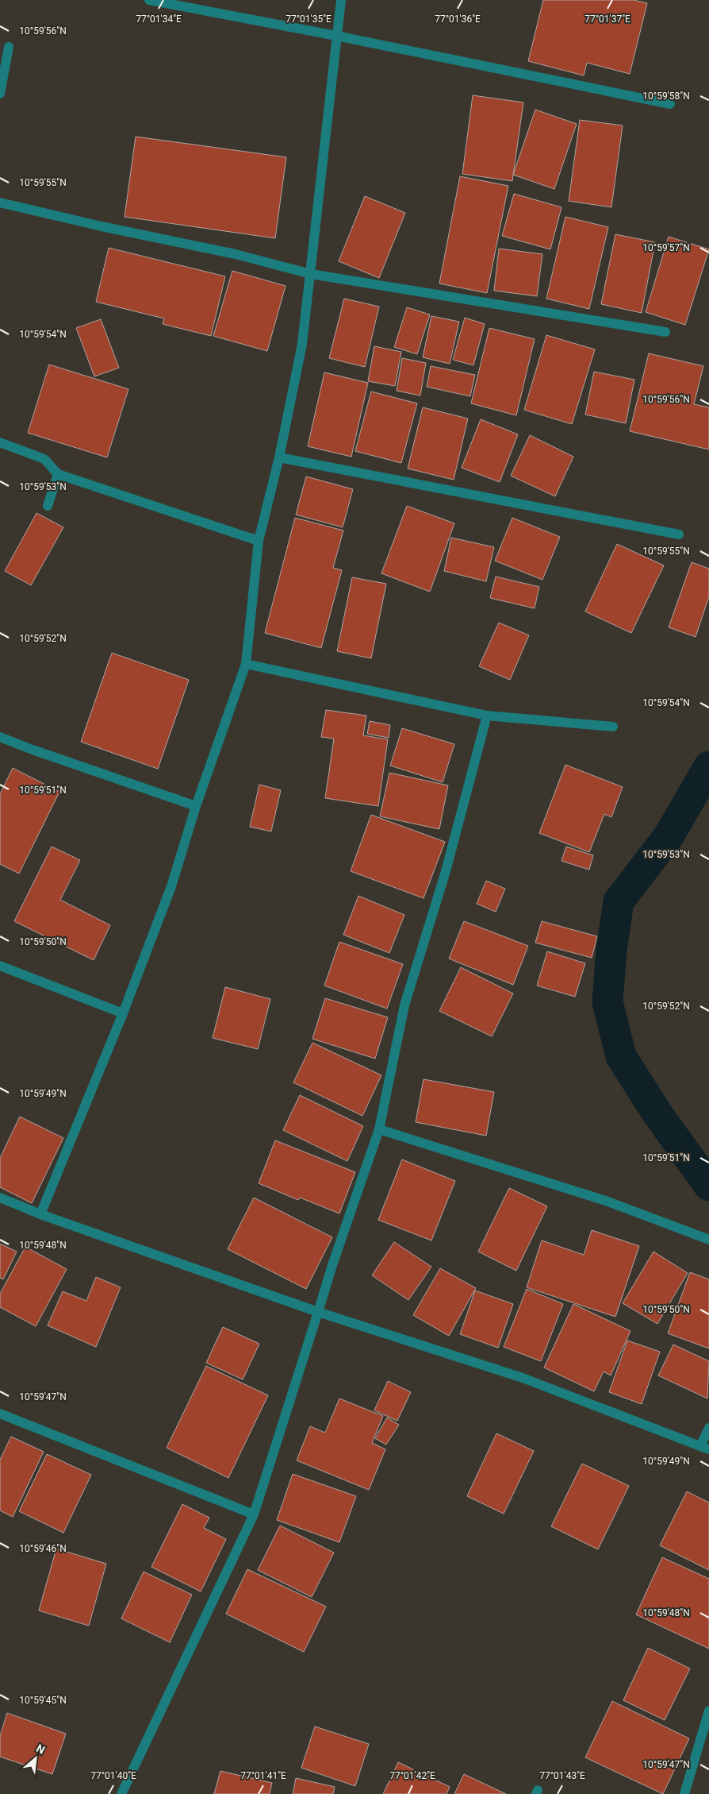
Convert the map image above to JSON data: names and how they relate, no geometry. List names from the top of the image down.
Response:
{
  "north": "top right",
  "coordinates": [
    "77°01'34\"E",
    "77°01'35\"E",
    "77°01'36\"E",
    "77°01'37\"E",
    "10°59'56\"N",
    "10°59'58\"N",
    "10°59'55\"N",
    "10°59'57\"N",
    "10°59'54\"N",
    "10°59'53\"N",
    "10°59'52\"N",
    "10°59'51\"N",
    "10°59'50\"N",
    "10°59'49\"N",
    "10°59'48\"N",
    "10°59'47\"N",
    "10°59'46\"N",
    "10°59'45\"N",
    "77°01'40\"E",
    "77°01'41\"E",
    "77°01'42\"E",
    "77°01'43\"E"
  ]
}
